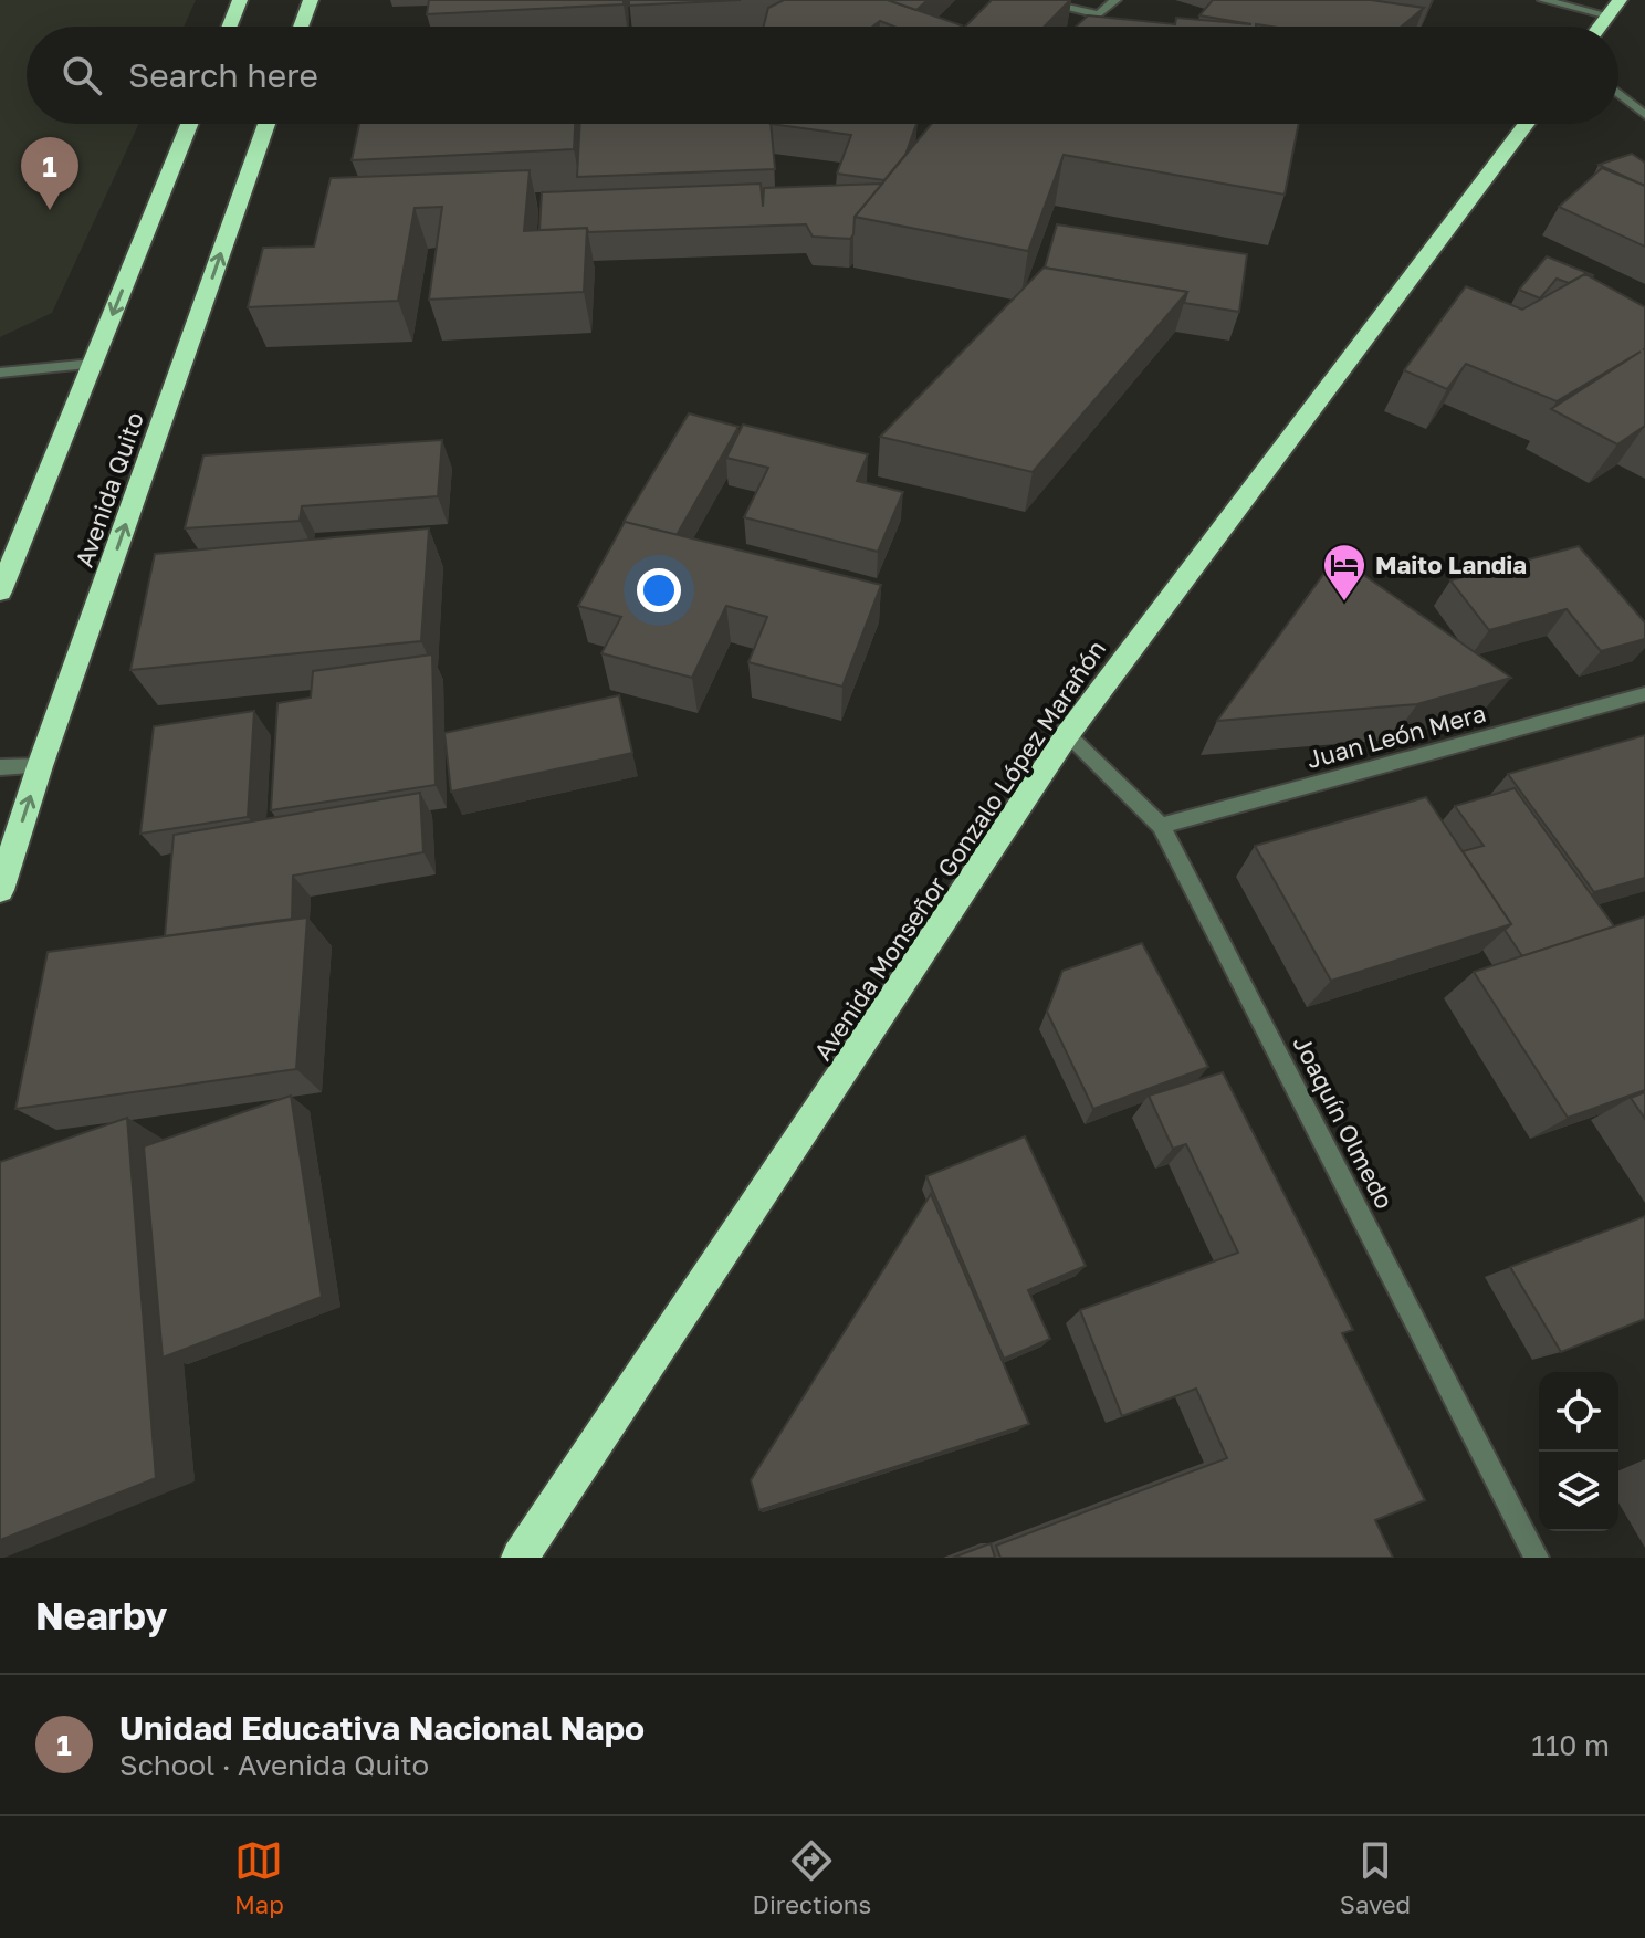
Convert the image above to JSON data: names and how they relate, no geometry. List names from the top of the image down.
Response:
{
  "streets": {
    "highway": ["Avenida Quito", "Avenida Monseñor Gonzalo López Marañón"],
    "street": ["Juan León Mera", "Joaquín Olmedo"]
  },
  "crossings": [
    ["Juan León Mera", "Joaquín Olmedo"],
    ["Avenida Monseñor Gonzalo López Marañón", "Joaquín Olmedo"]
  ],
  "places": {
    "hotel": ["Maito Landia"]
  },
  "page": {
    "search": "Search here",
    "pins": "1",
    "heading": "Nearby",
    "list": [
      {
        "mark": "1",
        "name": "Unidad Educativa Nacional Napo",
        "note": "School · Avenida Quito",
        "value": "110 m"
      }
    ],
    "nav": ["Map", "Directions", "Saved"]
  }
}
